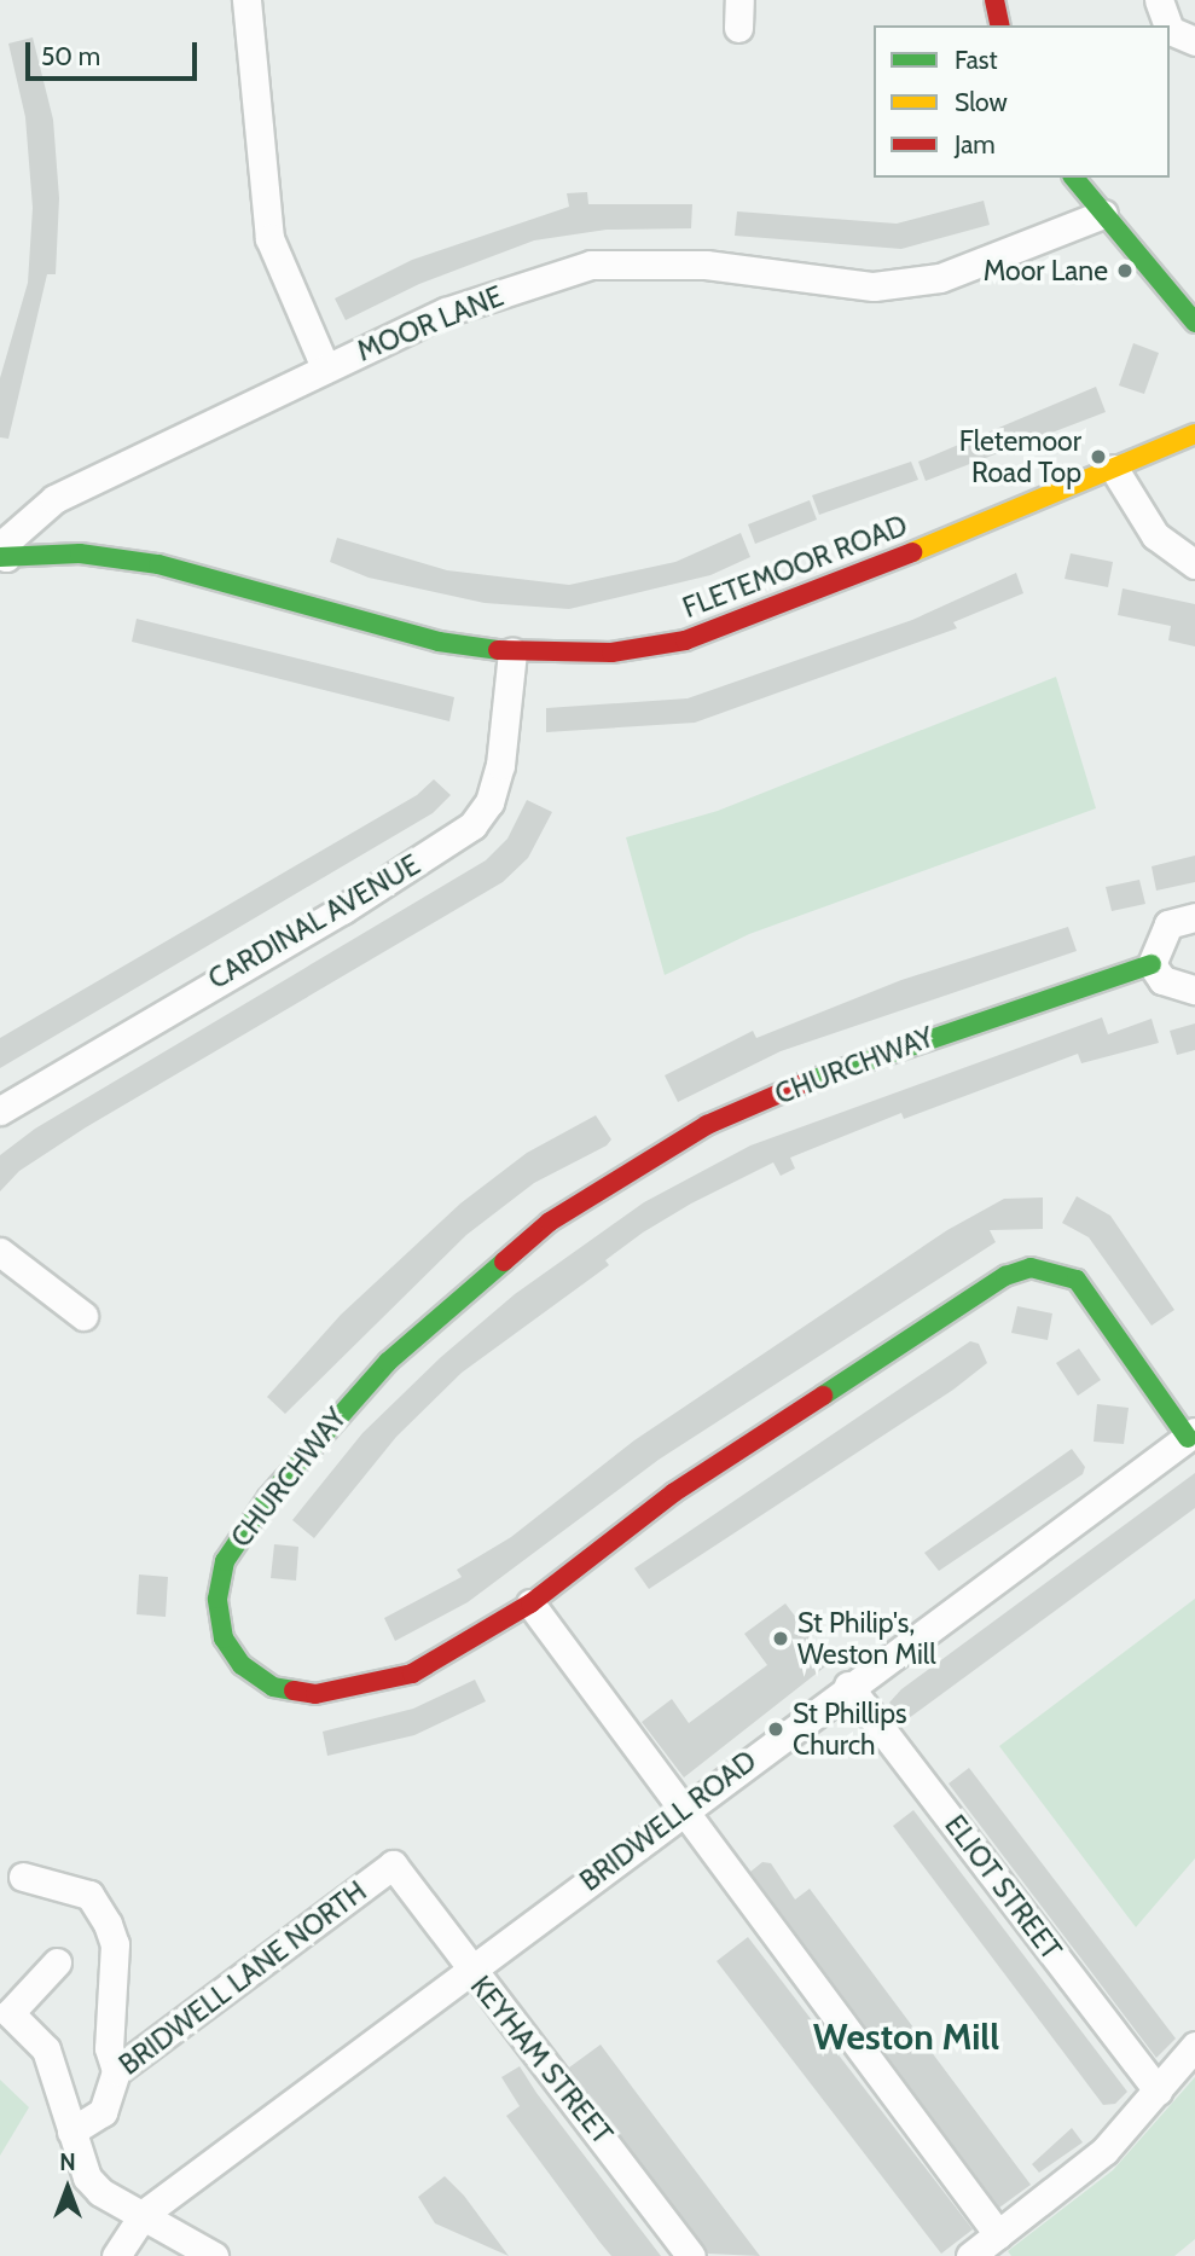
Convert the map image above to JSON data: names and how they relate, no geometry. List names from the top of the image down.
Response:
{
  "streets": {
    "street": [
      "MOOR LANE",
      "FLETEMOOR ROAD",
      "CARDINAL AVENUE",
      "CHURCHWAY",
      "BRIDWELL ROAD",
      "ELIOT STREET",
      "BRIDWELL LANE NORTH",
      "KEYHAM STREET"
    ]
  },
  "crossings": [
    ["MOOR LANE", "FLETEMOOR ROAD"],
    ["FLETEMOOR ROAD", "CARDINAL AVENUE"],
    ["CHURCHWAY", "BRIDWELL ROAD"],
    ["BRIDWELL ROAD", "ELIOT STREET"],
    ["BRIDWELL ROAD", "KEYHAM STREET"],
    ["BRIDWELL LANE NORTH", "KEYHAM STREET"]
  ],
  "districts": ["Weston Mill"],
  "places": [
    "Moor Lane",
    "Fletemoor Road Top",
    "St Philip's, Weston Mill",
    "St Phillips Church"
  ],
  "legend": ["Fast", "Slow", "Jam"],
  "scale_bar": "50 m",
  "north": "top"
}
